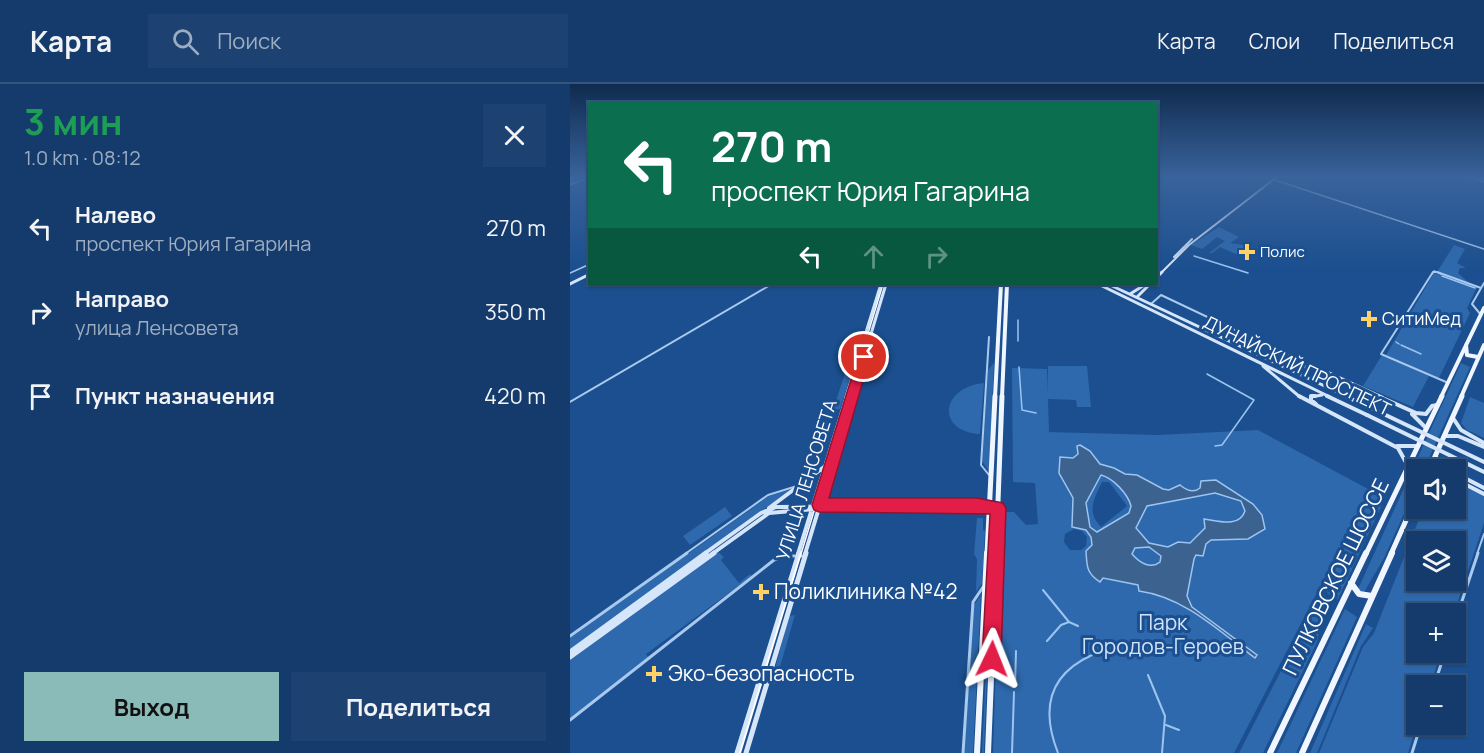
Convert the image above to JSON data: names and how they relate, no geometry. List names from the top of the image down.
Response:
{
  "streets": {
    "main road": ["ДУНАЙСКИЙ ПРОСПЕКТ", "УЛИЦА ЛЕНСОВЕТА", "ПУЛКОВСКОЕ ШОССЕ"]
  },
  "parks": ["Парк Городов-Героев"],
  "places": {
    "health": [
      "Полис",
      "СитиМед",
      "Поликлиника №42",
      "Эко-безопасность"
    ]
  },
  "page": {
    "header": "Карта",
    "search": "Поиск",
    "nav": ["Карта", "Слои", "Поделиться"],
    "heading": ["3 мин", "1.0 km · 08:12"],
    "turn": ["270 m", "проспект Юрия Гагарина"],
    "list": [
      {
        "name": "Налево",
        "note": "проспект Юрия Гагарина",
        "value": "270 m"
      },
      {
        "name": "Направо",
        "note": "улица Ленсовета",
        "value": "350 m"
      },
      {
        "name": "Пункт назначения",
        "value": "420 m"
      }
    ],
    "map_buttons": ["+", "−"],
    "buttons": ["Выход", "Поделиться"]
  }
}
